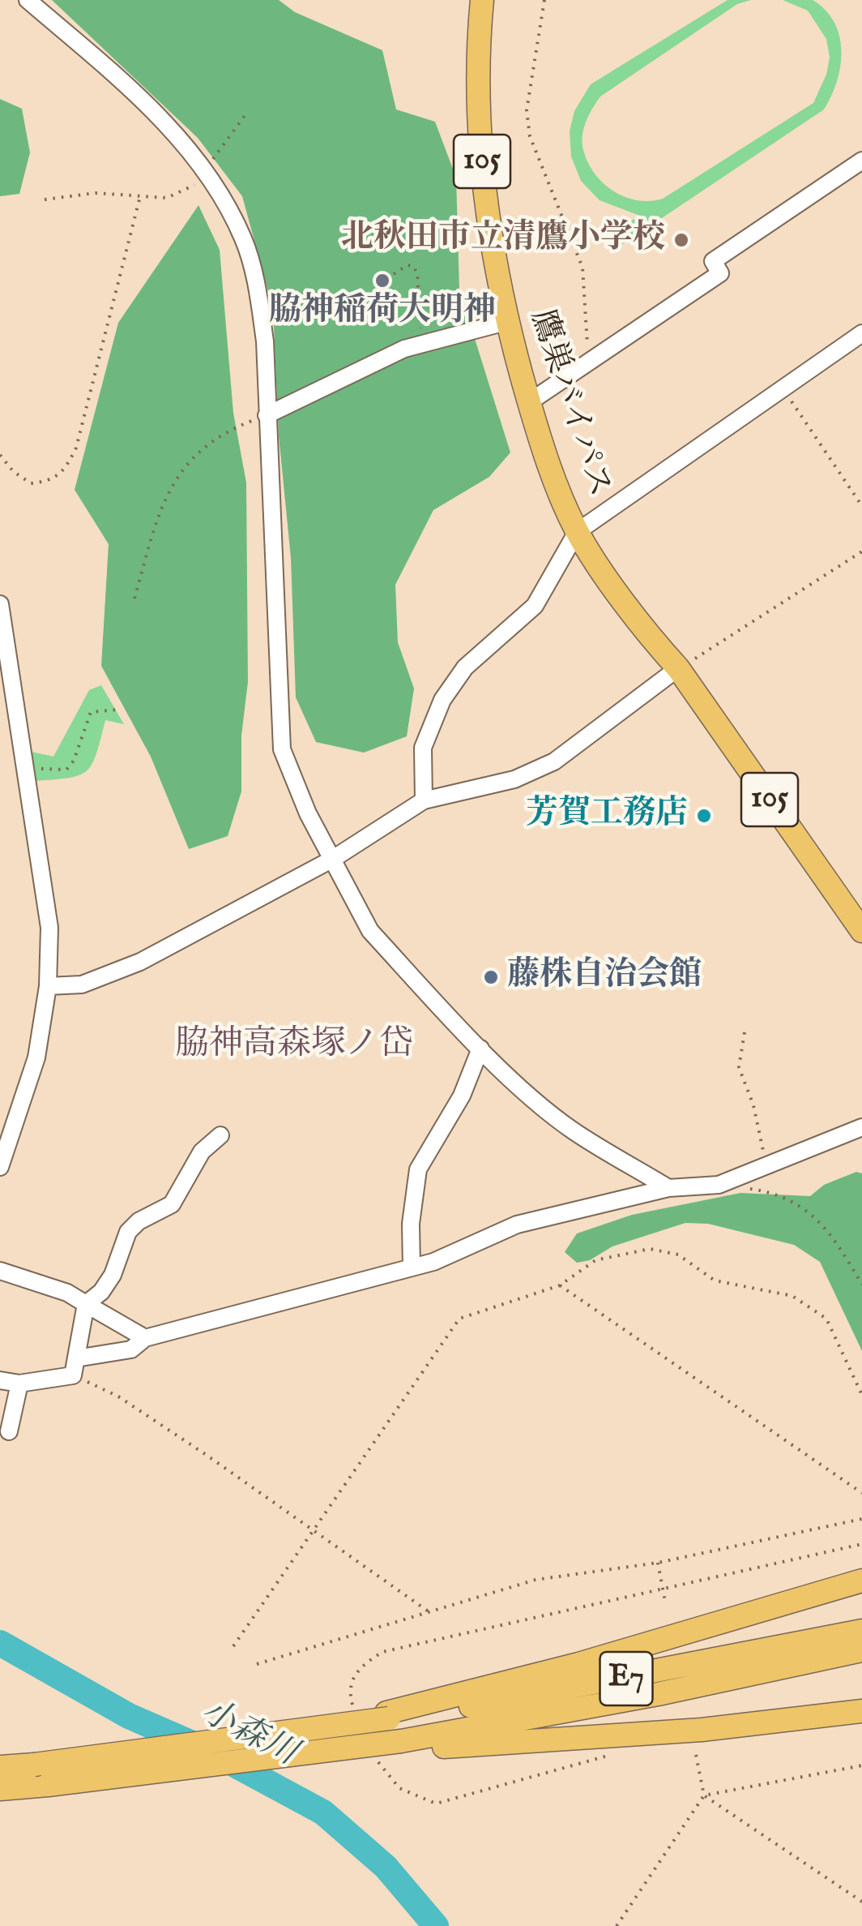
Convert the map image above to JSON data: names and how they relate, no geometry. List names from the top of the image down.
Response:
{
  "streets": {
    "highway": ["105", "鷹巣バイパス", "E7"]
  },
  "districts": ["脇神高森塚ノ岱"],
  "water": ["小森川"],
  "places": [
    "北秋田市立清鷹小学校",
    "脇神稲荷大明神",
    "芳賀工務店",
    "藤株自治会館"
  ]
}
